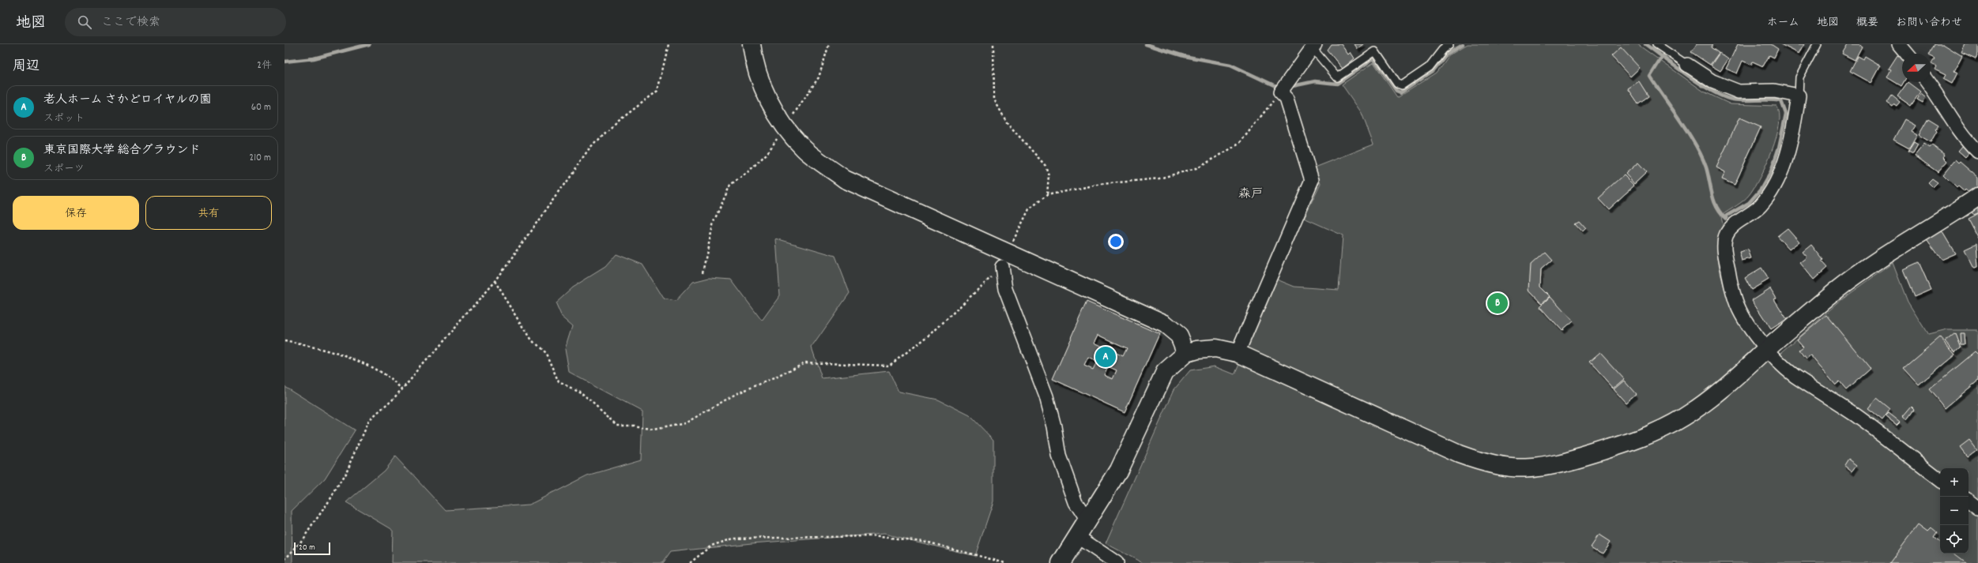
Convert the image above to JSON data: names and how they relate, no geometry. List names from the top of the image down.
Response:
{
  "districts": ["森戸"],
  "scale_bar": "20 m",
  "north": "left",
  "page": {
    "header": "地図",
    "search": "ここで検索",
    "nav": [
      "ホーム",
      "地図",
      "概要",
      "お問い合わせ"
    ],
    "heading": ["周辺", "2件"],
    "list": [
      {
        "mark": "A",
        "name": "老人ホーム さかどロイヤルの園",
        "note": "スポット",
        "value": "60 m"
      },
      {
        "mark": "B",
        "name": "東京国際大学 総合グラウンド",
        "note": "スポーツ",
        "value": "210 m"
      }
    ],
    "buttons": ["保存", "共有"],
    "pins": ["B", "A"],
    "map_buttons": ["+", "−"],
    "scale": "20 m"
  }
}
